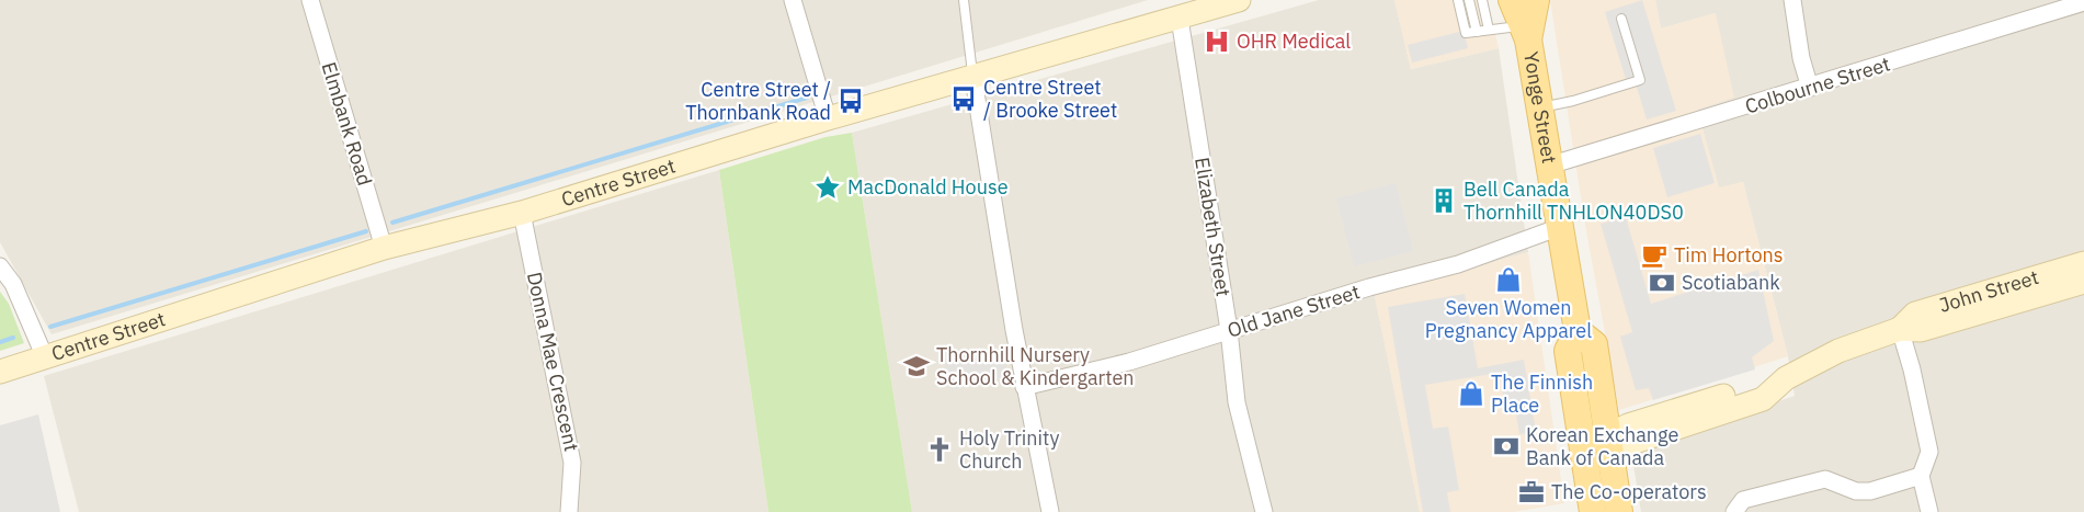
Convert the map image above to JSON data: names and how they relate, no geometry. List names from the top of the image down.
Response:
{
  "streets": {
    "main road": ["Yonge Street", "Centre Street", "John Street"],
    "street": [
      "Colbourne Street",
      "Elmbank Road",
      "Elizabeth Street",
      "Old Jane Street",
      "Donna Mae Crescent"
    ]
  },
  "crossings": [
    ["Colbourne Street", "Yonge Street"],
    ["Yonge Street", "John Street"],
    ["Yonge Street", "Old Jane Street"],
    ["Elmbank Road", "Centre Street"],
    ["Centre Street", "Elizabeth Street"],
    ["Centre Street", "Donna Mae Crescent"],
    ["Elizabeth Street", "Old Jane Street"]
  ],
  "places": {
    "hospital": ["OHR Medical"],
    "bus stop": ["Centre Street / Brooke Street", "Centre Street / Thornbank Road"],
    "place": ["MacDonald House"],
    "building": ["Bell Canada Thornhill TNHLON40DS0"],
    "cafe": ["Tim Hortons"],
    "shop": ["Seven Women Pregnancy Apparel", "The Finnish Place"],
    "bank": ["Scotiabank", "Korean Exchange Bank of Canada"],
    "school or university": ["Thornhill Nursery School & Kindergarten"],
    "church": ["Holy Trinity Church"],
    "office": ["The Co-operators"]
  }
}
